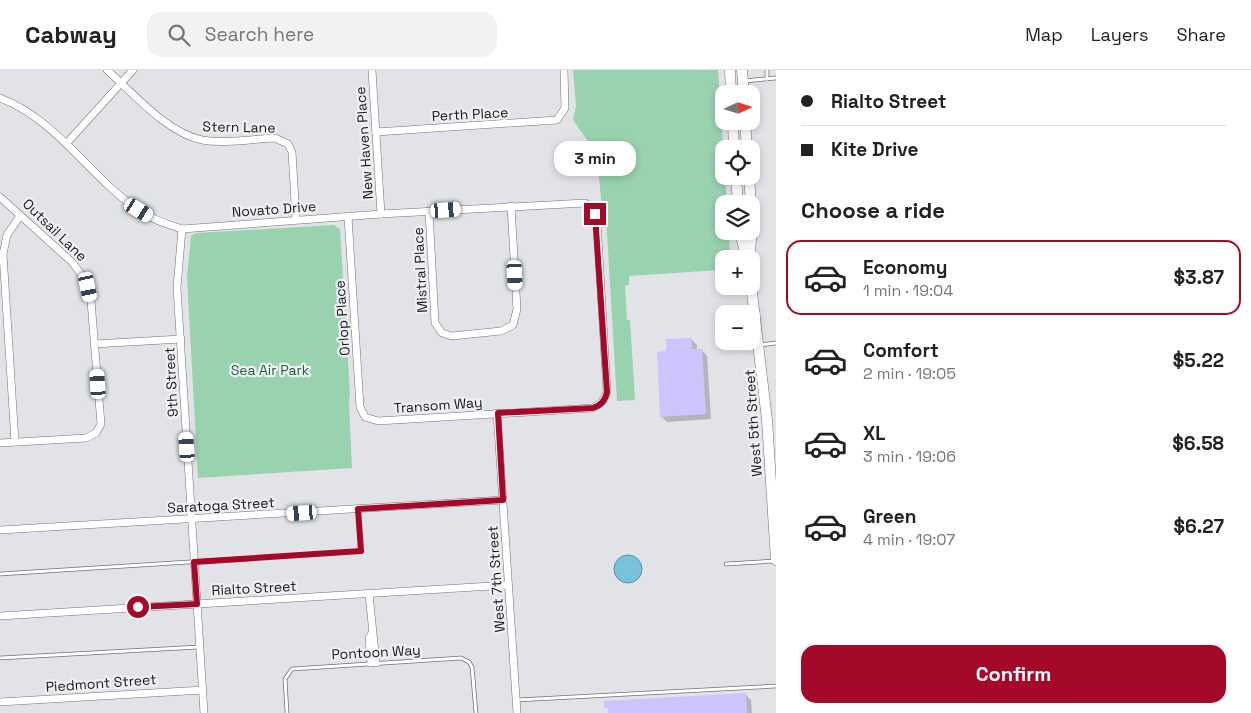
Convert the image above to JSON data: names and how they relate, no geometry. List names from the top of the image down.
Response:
{
  "streets": {
    "main road": ["West 5th Street"],
    "street": [
      "Perth Place",
      "Stern Lane",
      "New Haven Place",
      "Novato Drive",
      "Outsail Lane",
      "Mistral Place",
      "Orlop Place",
      "9th Street",
      "Transom Way",
      "Saratoga Street",
      "West 7th Street",
      "Rialto Street",
      "Piedmont Street"
    ],
    "lane": ["Pontoon Way"]
  },
  "crossings": [
    ["Perth Place", "New Haven Place"],
    ["Stern Lane", "Novato Drive"],
    ["New Haven Place", "Novato Drive"],
    ["Novato Drive", "Mistral Place"],
    ["Novato Drive", "Orlop Place"],
    ["Novato Drive", "9th Street"],
    ["Novato Drive", "Transom Way"],
    ["Orlop Place", "Transom Way"],
    ["9th Street", "Saratoga Street"],
    ["9th Street", "Rialto Street"],
    ["9th Street", "Piedmont Street"],
    ["Transom Way", "West 7th Street"],
    ["Saratoga Street", "West 7th Street"],
    ["West 7th Street", "Rialto Street"]
  ],
  "parks": ["Sea Air Park"],
  "north": "right",
  "page": {
    "header": "Cabway",
    "search": "Search here",
    "nav": ["Map", "Layers", "Share"],
    "banner": ["Rialto Street", "Kite Drive"],
    "map_buttons": ["+", "−"],
    "bubble": "3 min",
    "heading": "Choose a ride",
    "list": [
      {
        "name": "Economy",
        "note": "1 min · 19:04",
        "value": "$3.87"
      },
      {
        "name": "Comfort",
        "note": "2 min · 19:05",
        "value": "$5.22"
      },
      {
        "name": "XL",
        "note": "3 min · 19:06",
        "value": "$6.58"
      },
      {
        "name": "Green",
        "note": "4 min · 19:07",
        "value": "$6.27"
      }
    ],
    "buttons": "Confirm"
  }
}
